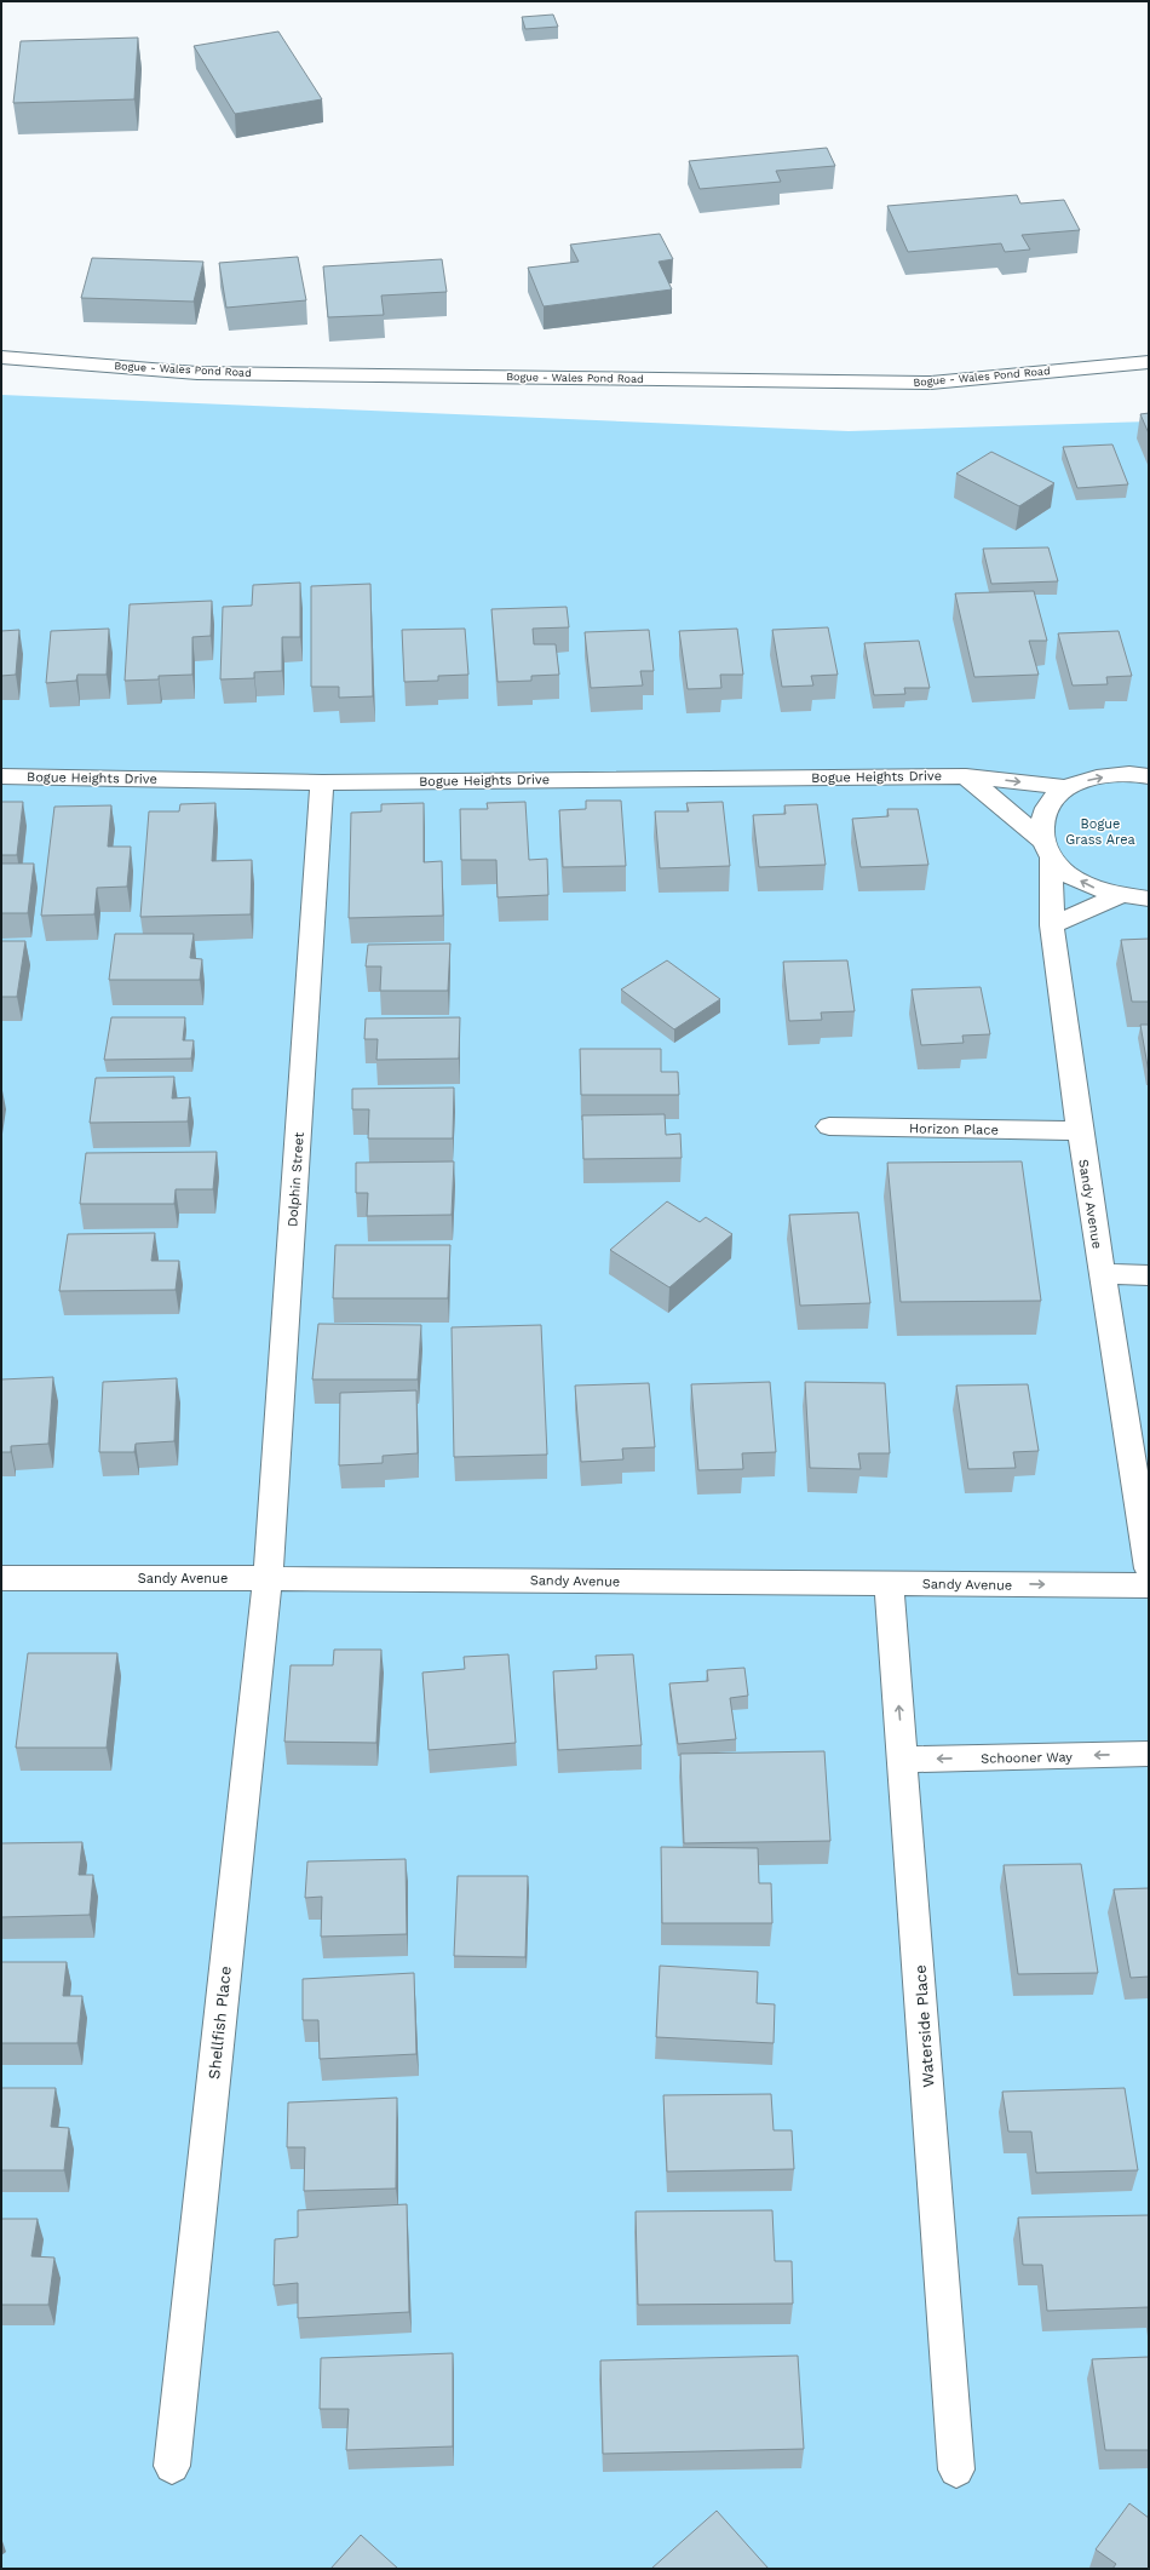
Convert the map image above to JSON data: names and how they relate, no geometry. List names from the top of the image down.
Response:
{
  "streets": {
    "street": [
      "Bogue - Wales Pond Road",
      "Bogue Heights Drive",
      "Horizon Place",
      "Dolphin Street",
      "Sandy Avenue",
      "Schooner Way",
      "Shellfish Place",
      "Waterside Place"
    ]
  },
  "crossings": [
    ["Bogue Heights Drive", "Dolphin Street"],
    ["Bogue Heights Drive", "Sandy Avenue"],
    ["Horizon Place", "Sandy Avenue"],
    ["Dolphin Street", "Sandy Avenue"],
    ["Dolphin Street", "Shellfish Place"],
    ["Sandy Avenue", "Shellfish Place"],
    ["Sandy Avenue", "Waterside Place"],
    ["Schooner Way", "Waterside Place"]
  ],
  "one_way": ["Schooner Way"],
  "parks": ["Bogue Grass Area"]
}
